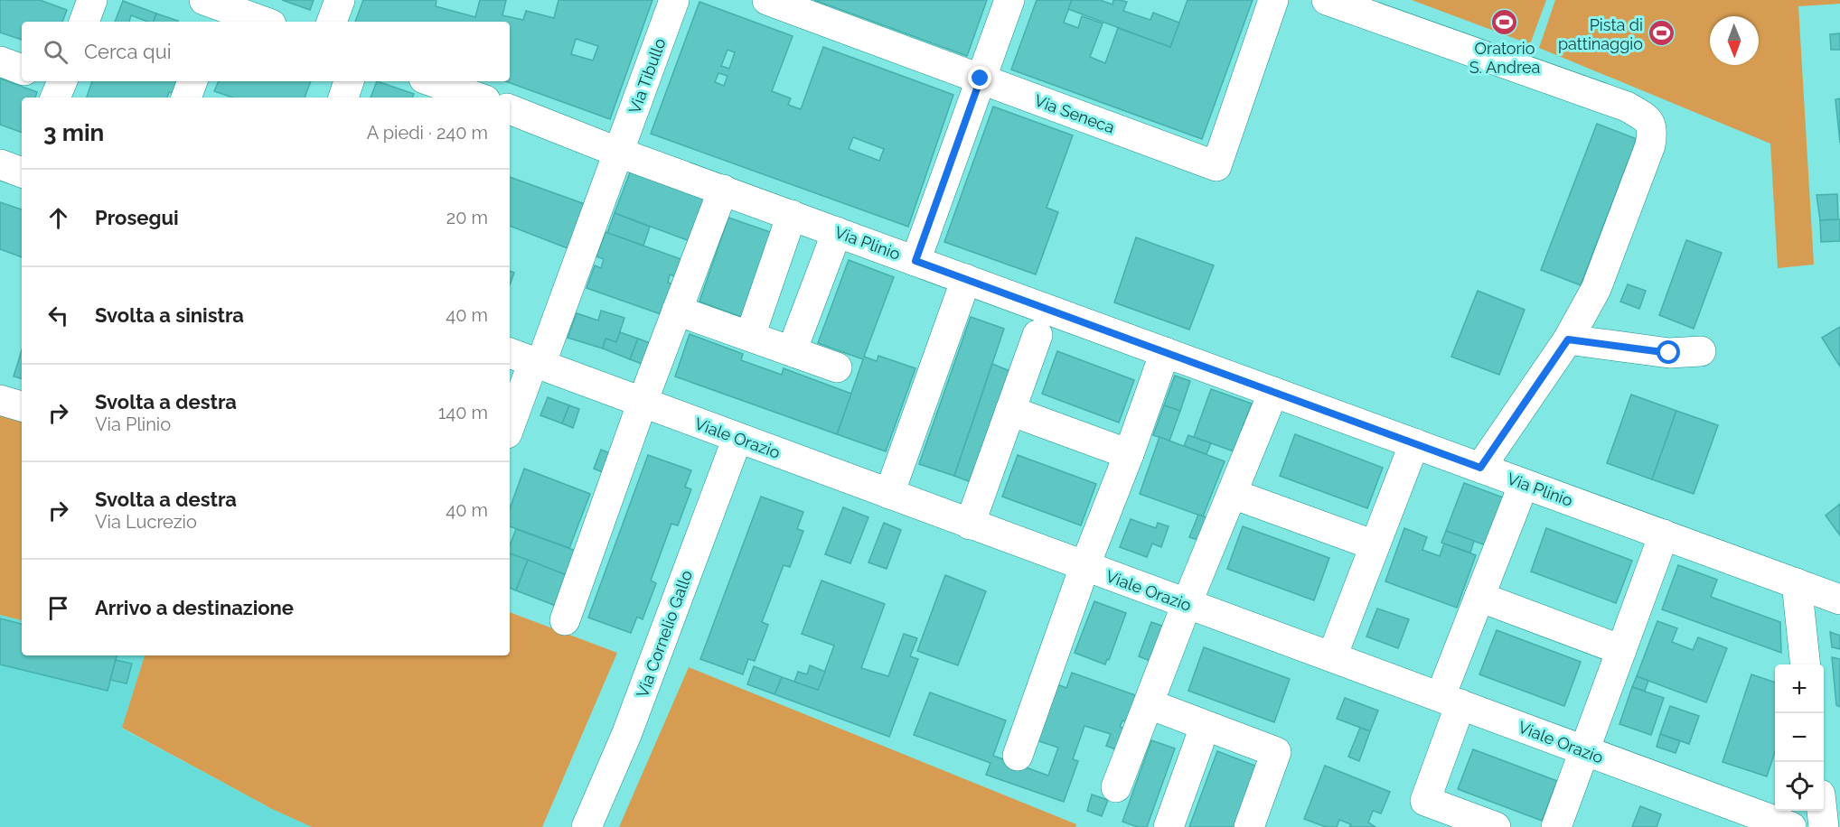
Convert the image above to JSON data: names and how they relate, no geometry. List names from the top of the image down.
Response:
{
  "streets": {
    "street": [
      "Via Tibullo",
      "Via Seneca",
      "Via Plinio",
      "Viale Orazio",
      "Via Cornelio Gallo"
    ]
  },
  "crossings": [
    ["Via Tibullo", "Via Plinio"],
    ["Via Tibullo", "Viale Orazio"],
    ["Viale Orazio", "Via Cornelio Gallo"]
  ],
  "places": {
    "sports": ["Oratorio S. Andrea", "Pista di pattinaggio"]
  },
  "north": "bottom",
  "page": {
    "search": "Cerca qui",
    "heading": ["3 min", "A piedi · 240 m"],
    "list": [
      ["Prosegui", "20 m"],
      ["Svolta a sinistra", "40 m"],
      ["Svolta a destra", "Via Plinio", "140 m"],
      ["Svolta a destra", "Via Lucrezio", "40 m"],
      "Arrivo a destinazione"
    ],
    "map_buttons": ["+", "−"]
  }
}
